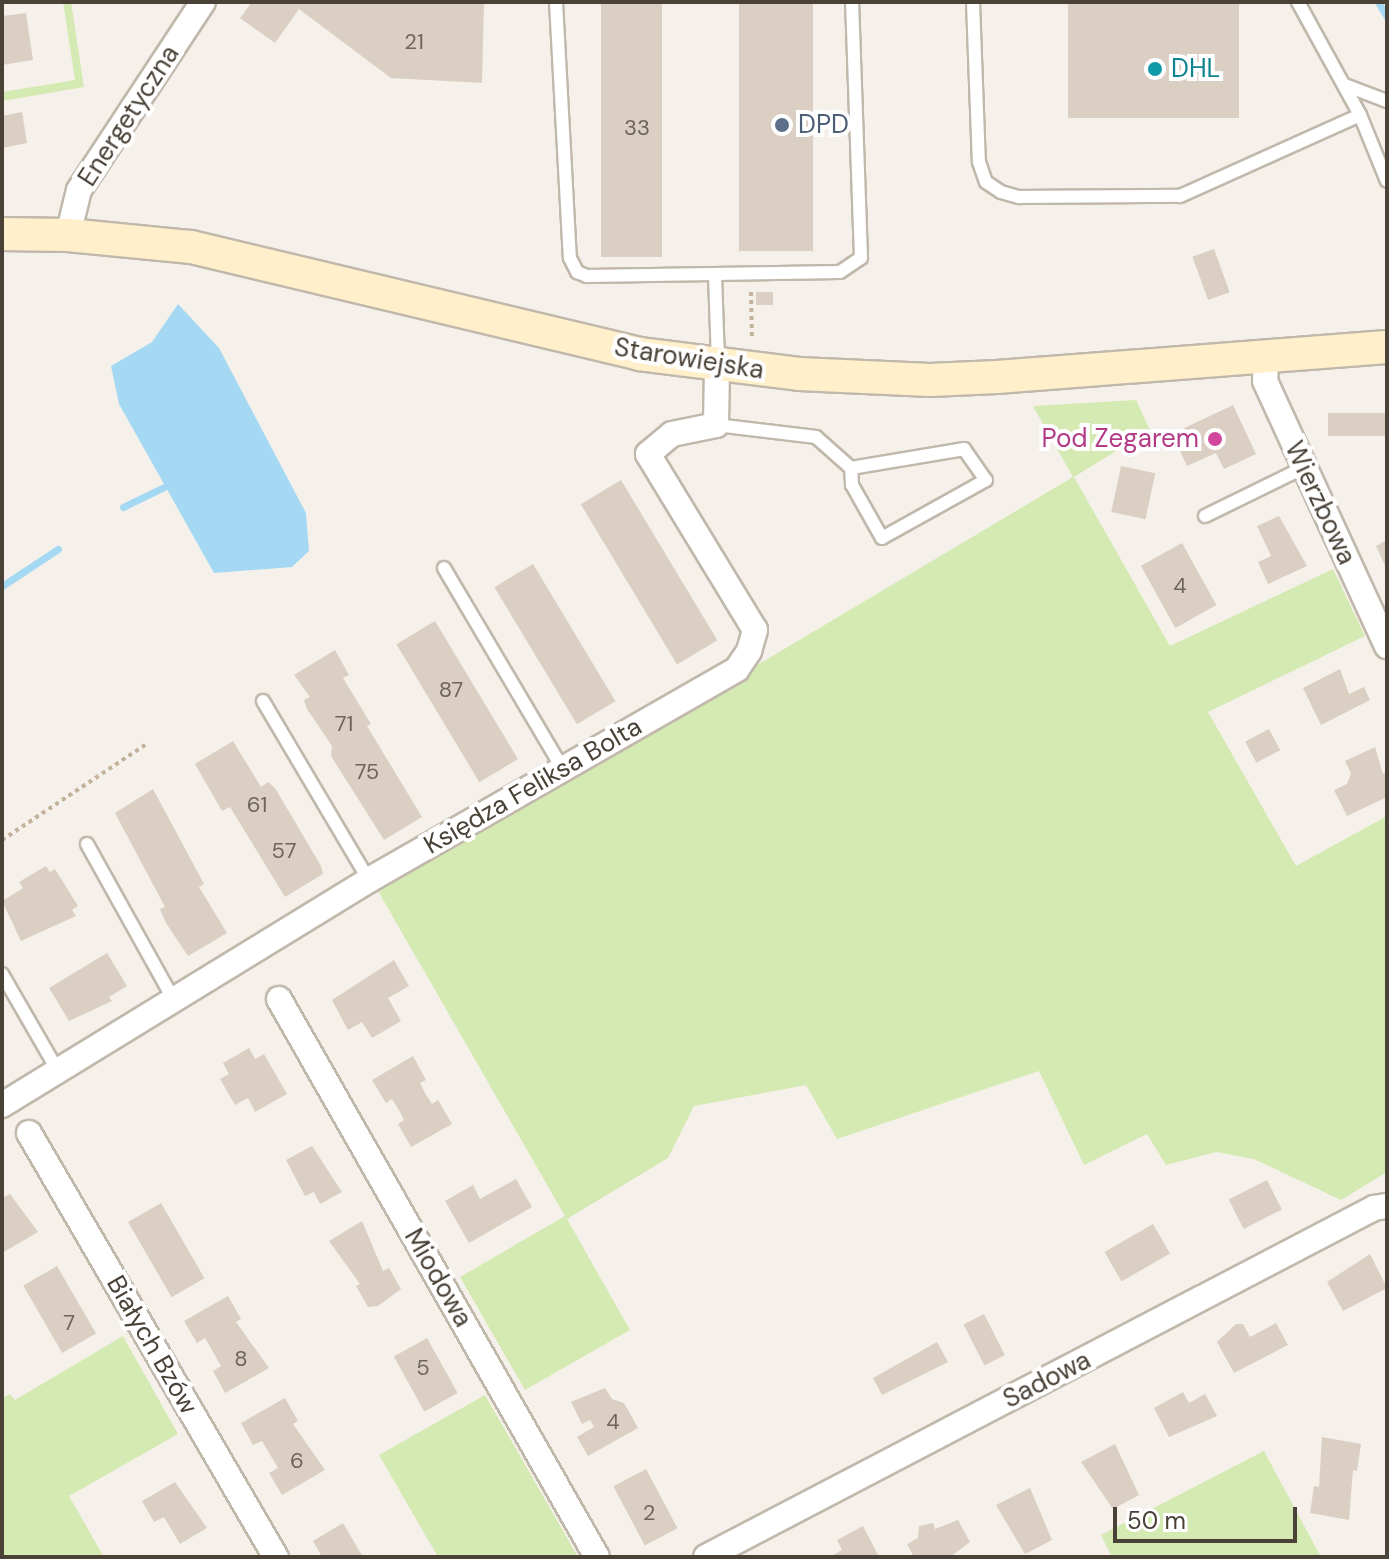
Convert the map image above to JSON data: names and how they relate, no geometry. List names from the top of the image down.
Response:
{
  "streets": {
    "street": [
      "Energetyczna",
      "Starowiejska",
      "Wierzbowa",
      "Księdza Feliksa Bolta",
      "Miodowa",
      "Białych Bzów",
      "Sadowa"
    ]
  },
  "crossings": [
    ["Energetyczna", "Starowiejska"],
    ["Starowiejska", "Wierzbowa"]
  ],
  "places": ["DHL", "DPD", "Pod Zegarem"],
  "house_numbers": [
    "21",
    "33",
    "4",
    "87",
    "71",
    "75",
    "61",
    "57",
    "7",
    "8",
    "5",
    "4",
    "6",
    "2"
  ],
  "scale_bar": "50 m"
}
